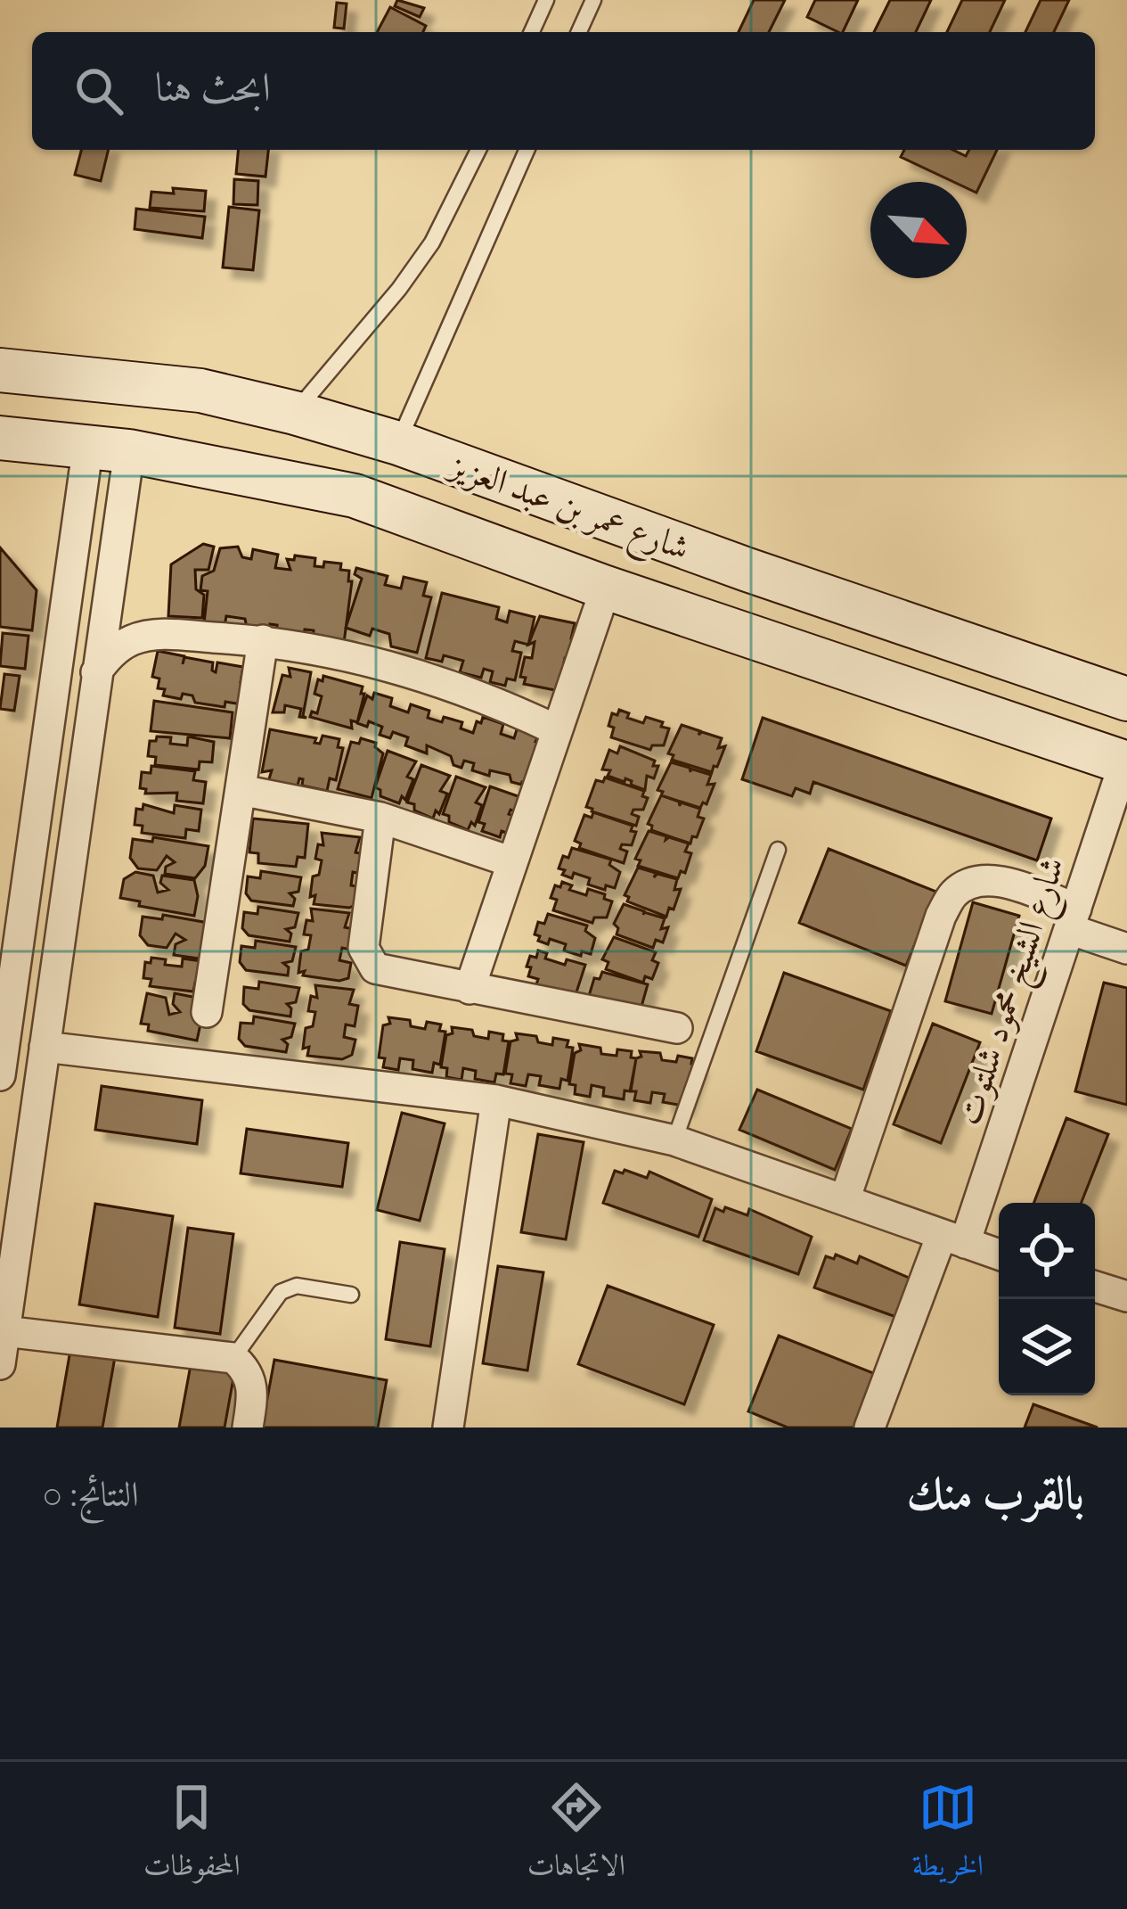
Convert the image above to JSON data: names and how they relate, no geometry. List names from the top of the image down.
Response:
{
  "streets": {
    "street": ["شارع عمر بن عبد العزيز", "شارع الشيخ محمود شلتوت"]
  },
  "crossings": [
    ["شارع عمر بن عبد العزيز", "شارع الشيخ محمود شلتوت"]
  ],
  "north": "bottom right",
  "page": {
    "search": "ابحث هنا",
    "heading": ["بالقرب منك", "النتائج: 0"],
    "nav": ["الخريطة", "الاتجاهات", "المحفوظات"]
  }
}
